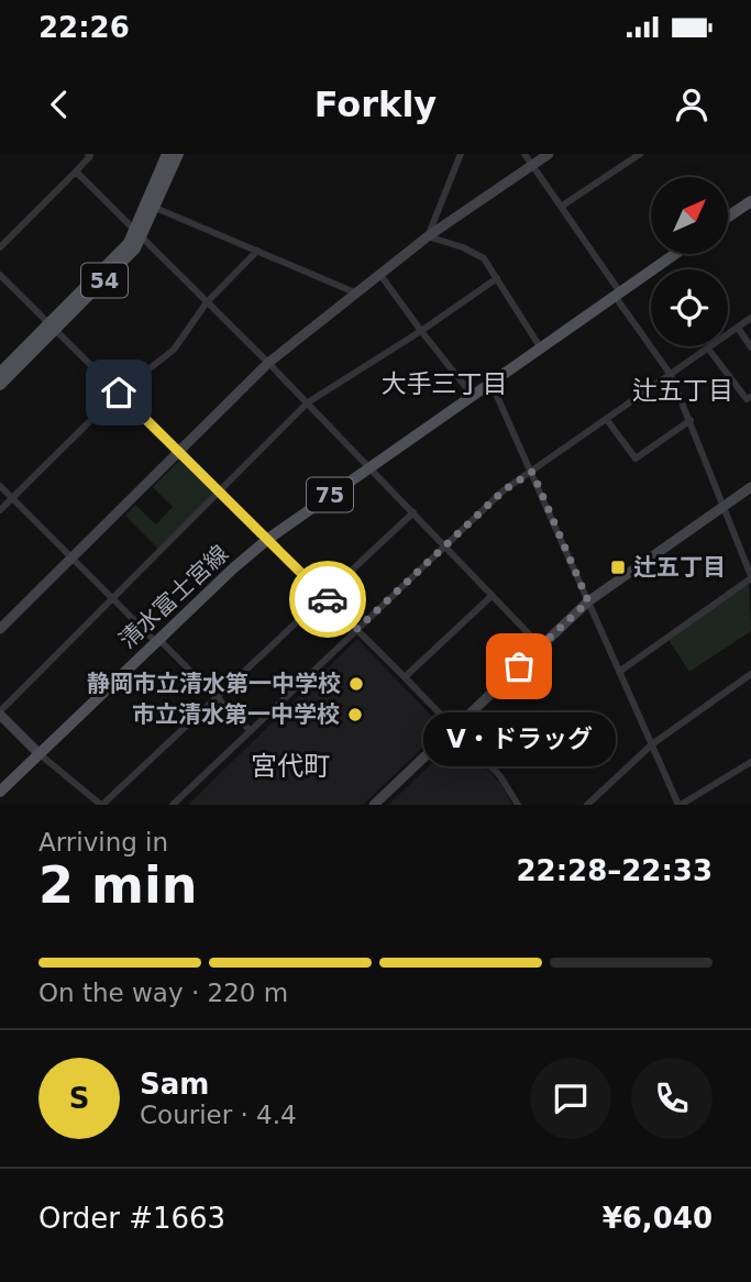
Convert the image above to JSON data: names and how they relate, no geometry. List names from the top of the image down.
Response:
{
  "streets": {
    "main road": ["54", "75", "清水富士宮線"]
  },
  "districts": ["大手三丁目", "辻五丁目", "宮代町"],
  "places": {
    "transit": ["辻五丁目"],
    "other": ["V・ドラッグ", "静岡市立清水第一中学校", "市立清水第一中学校"]
  },
  "north": "top right",
  "page": {
    "status": "22:26",
    "header": "Forkly",
    "bubble": "V・ドラッグ",
    "heading": ["2 min", "Arriving in", "22:28–22:33"],
    "panel": [
      "Sam",
      "Courier · 4.4",
      "Order #1663",
      "¥6,040"
    ],
    "bar": "On the way · 220 m",
    "round": "S"
  }
}
